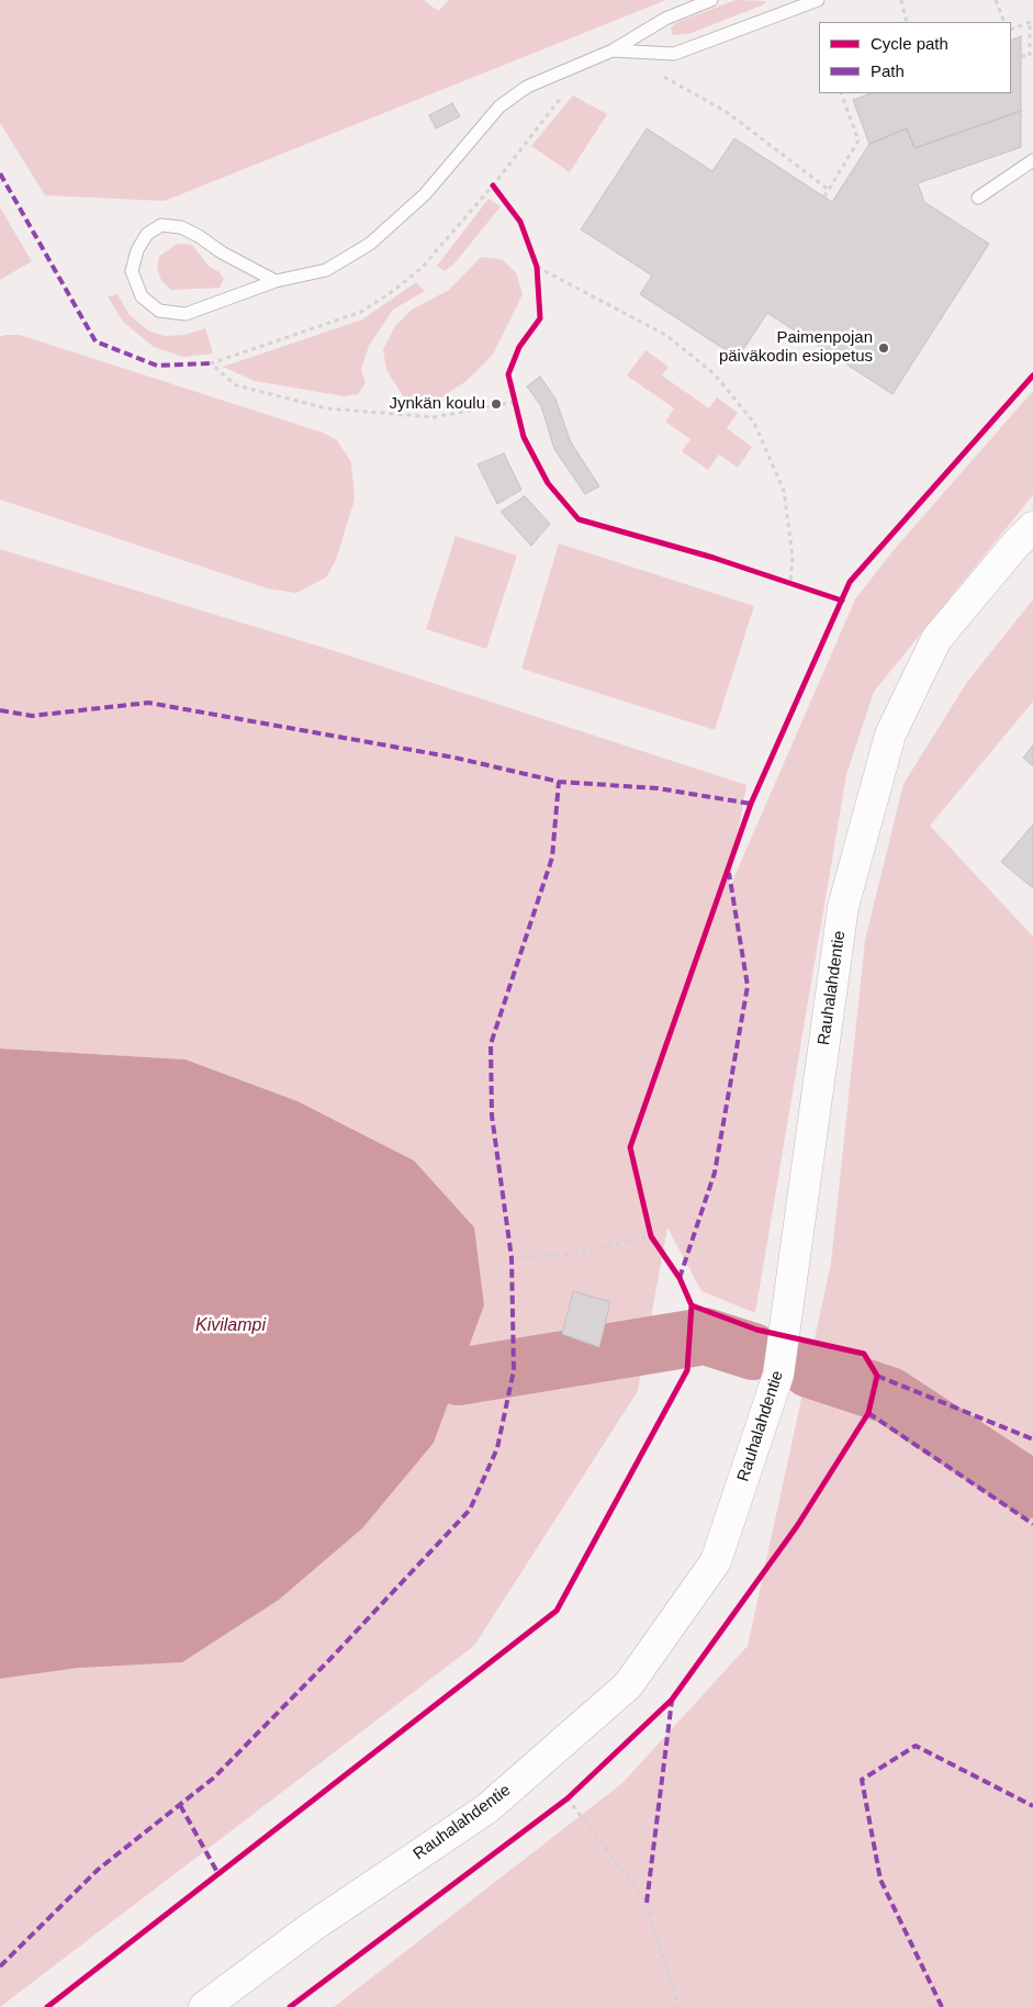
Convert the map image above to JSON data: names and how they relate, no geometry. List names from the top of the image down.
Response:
{
  "streets": {
    "main road": ["Rauhalahdentie"]
  },
  "water": ["Kivilampi"],
  "places": ["Paimenpojan päiväkodin esiopetus", "Jynkän koulu"],
  "legend": ["Cycle path", "Path"]
}
